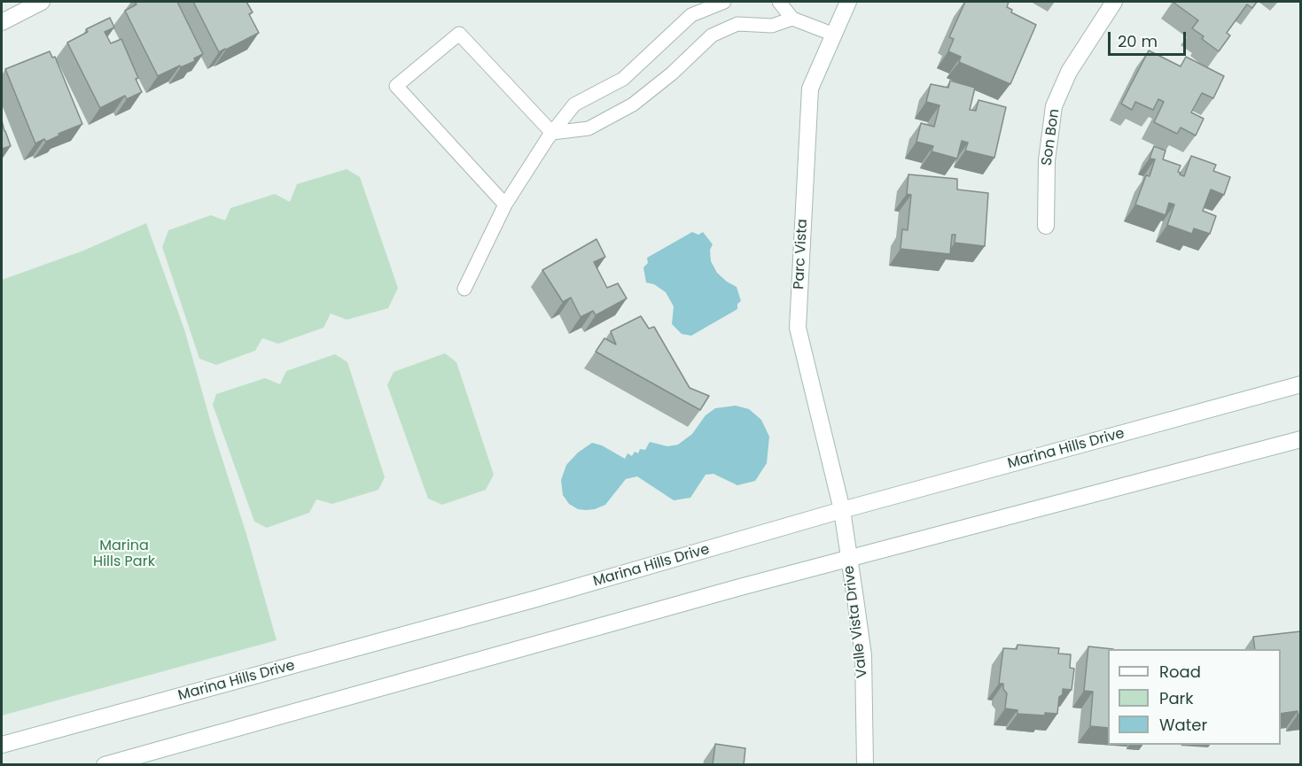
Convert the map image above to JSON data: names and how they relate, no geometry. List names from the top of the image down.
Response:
{
  "streets": {
    "street": [
      "Son Bon",
      "Parc Vista",
      "Marina Hills Drive",
      "Valle Vista Drive"
    ]
  },
  "crossings": [
    ["Parc Vista", "Marina Hills Drive"],
    ["Parc Vista", "Valle Vista Drive"],
    ["Marina Hills Drive", "Valle Vista Drive"]
  ],
  "parks": ["Marina Hills Park"],
  "legend": ["Road", "Park", "Water"],
  "scale_bar": "20 m"
}
